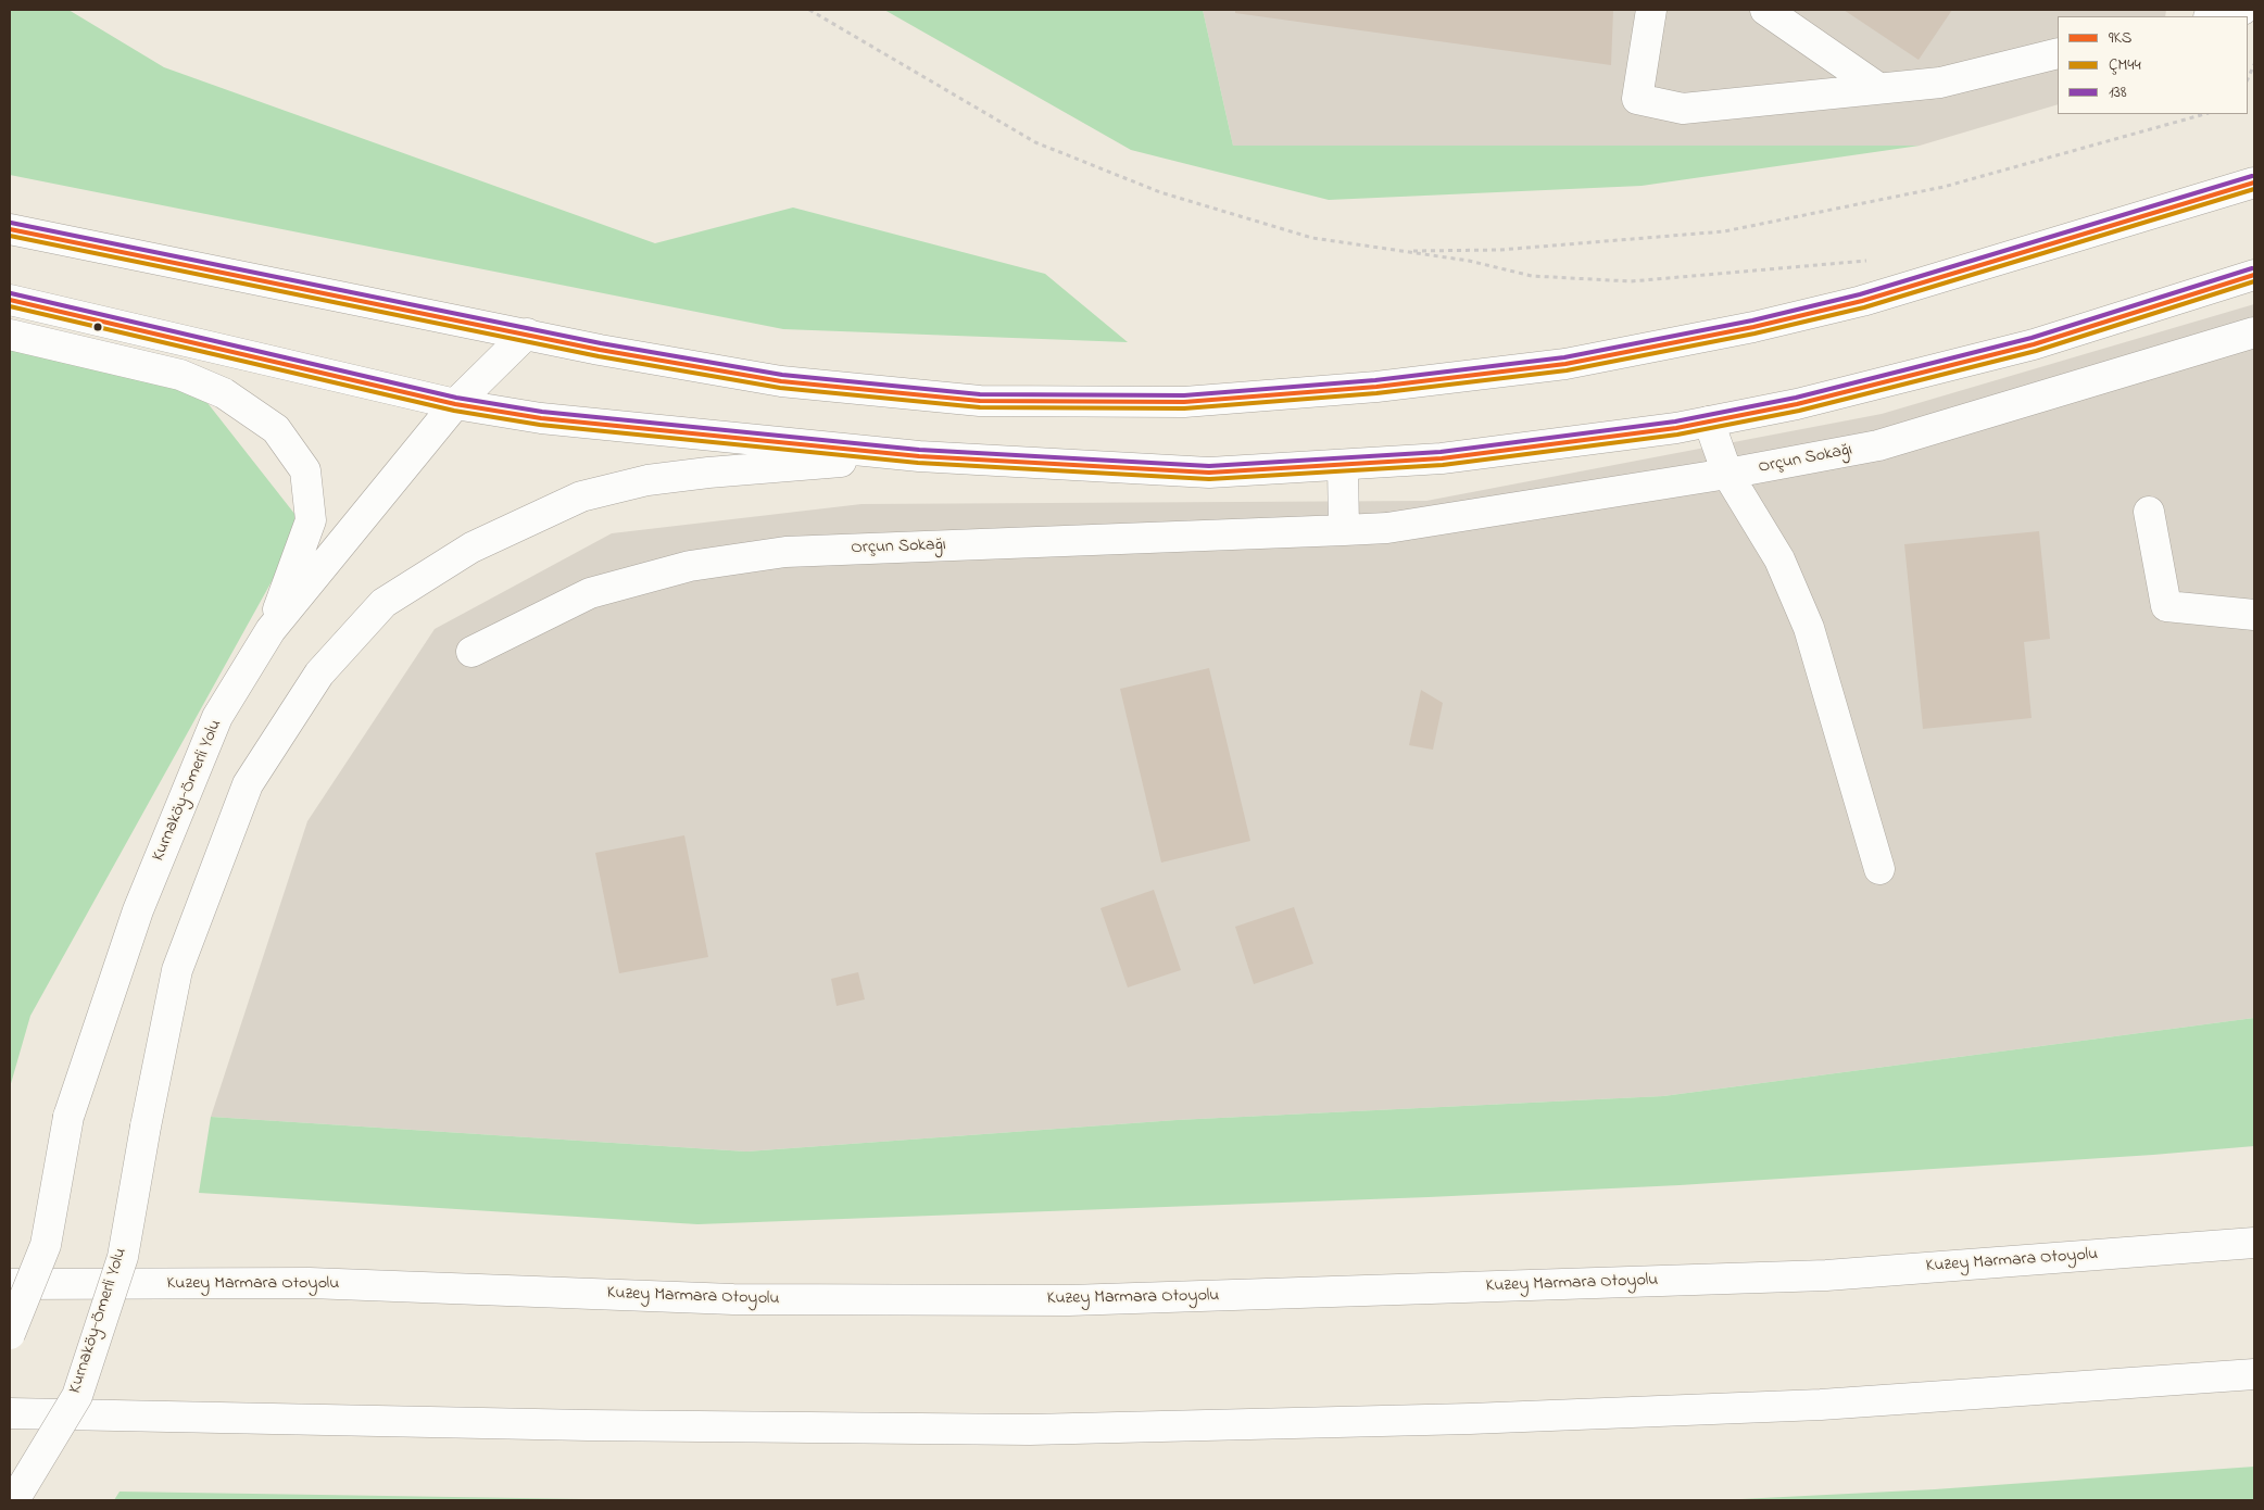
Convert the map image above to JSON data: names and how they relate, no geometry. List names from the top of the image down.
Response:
{
  "streets": {
    "main road": ["Orçun Sokağı", "Kurnaköy-Ömerli Yolu", "Kuzey Marmara Otoyolu"]
  },
  "lines": ["transit line 138", "transit line 9KS", "transit line ÇM44"],
  "legend": ["9KS", "ÇM44", "138"]
}
